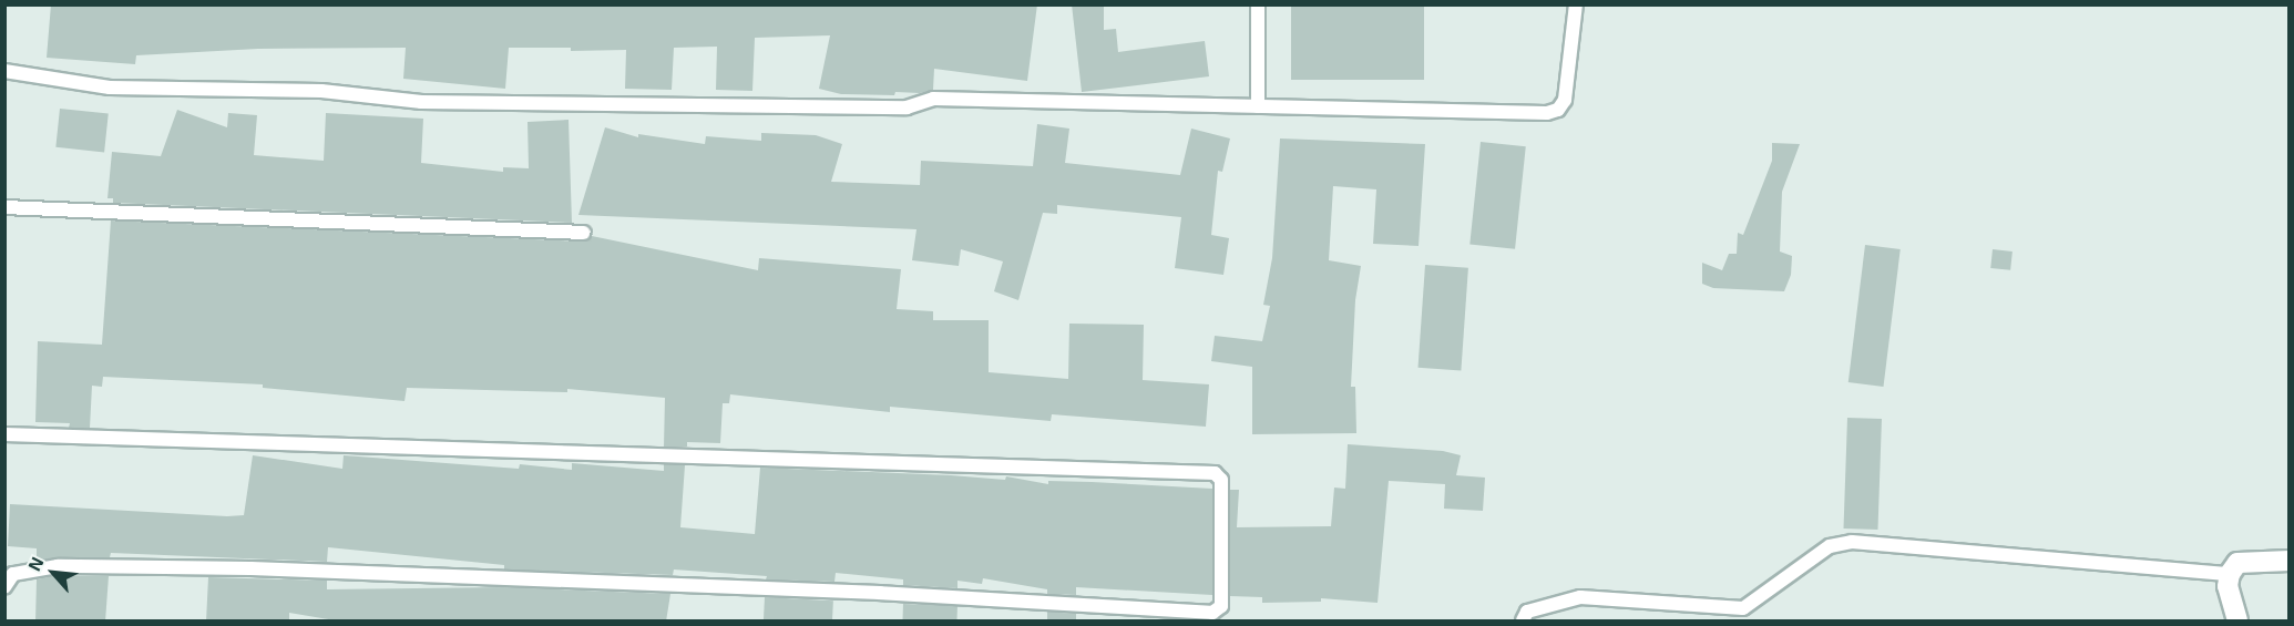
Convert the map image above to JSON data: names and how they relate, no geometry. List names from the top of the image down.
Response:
{
  "north": "top left"
}
